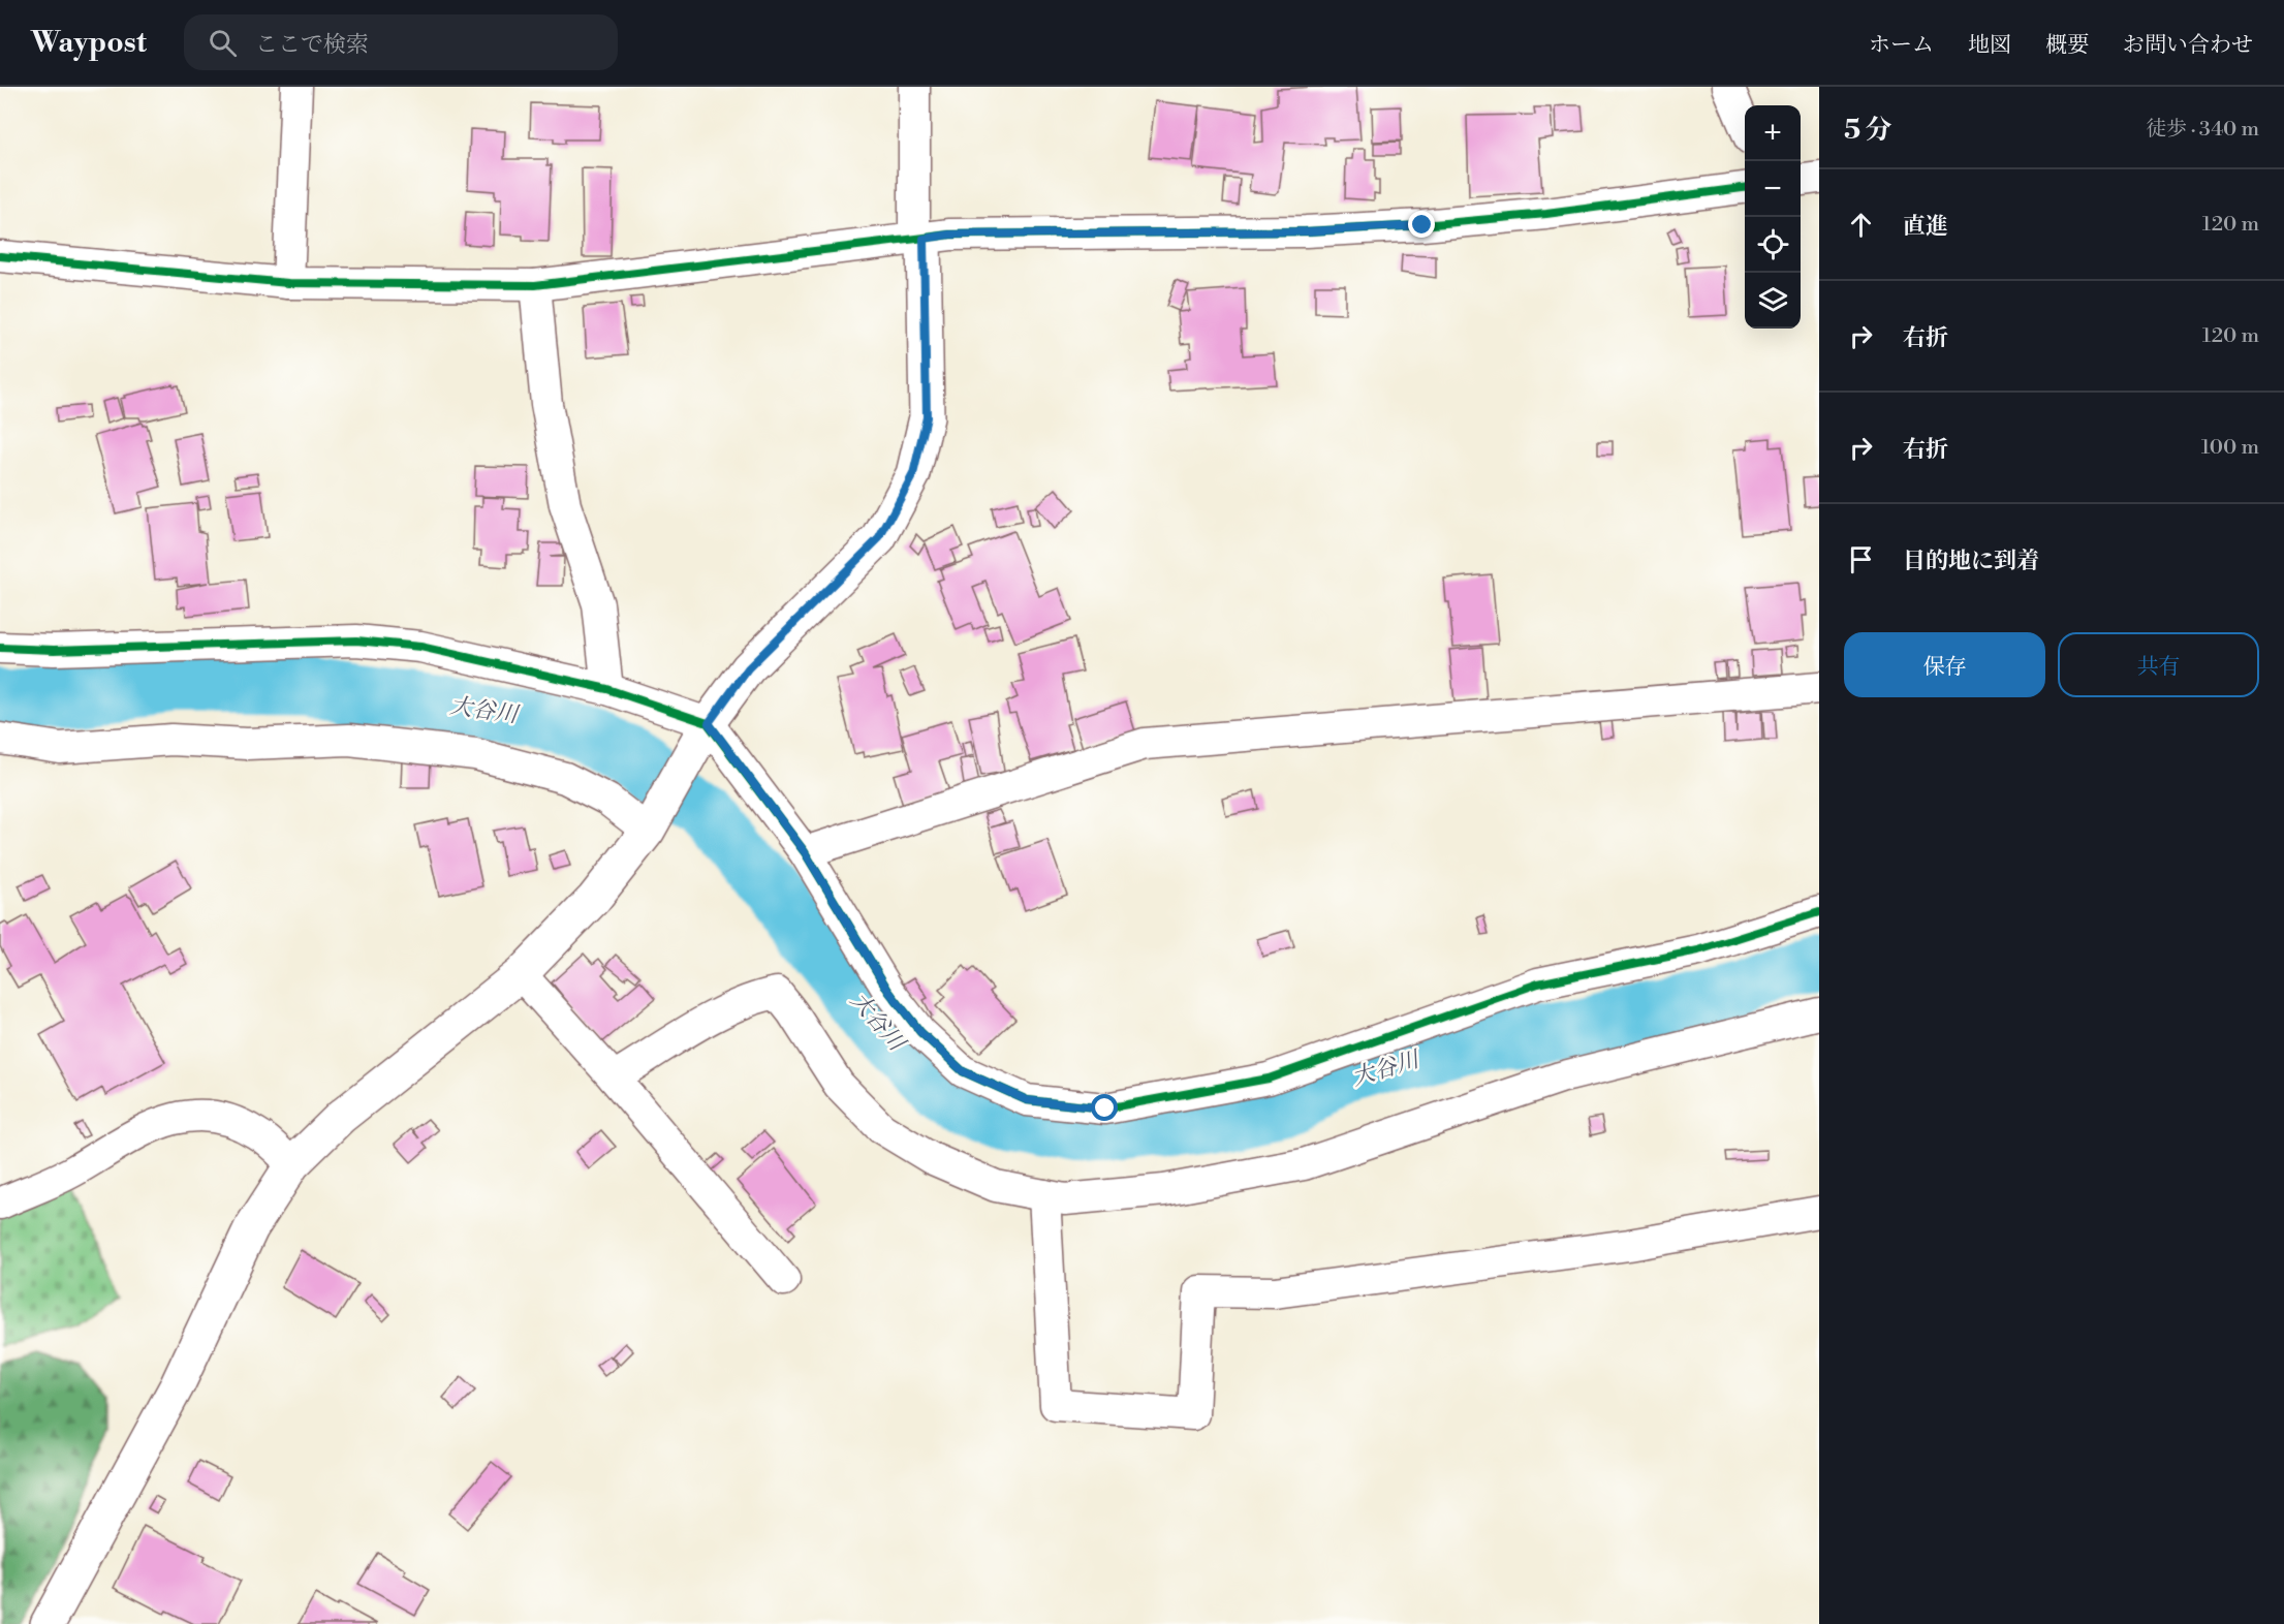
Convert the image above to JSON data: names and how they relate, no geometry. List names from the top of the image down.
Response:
{
  "water": ["大谷川"],
  "page": {
    "header": "Waypost",
    "search": "ここで検索",
    "nav": [
      "ホーム",
      "地図",
      "概要",
      "お問い合わせ"
    ],
    "heading": ["5 分", "徒歩 · 340 m"],
    "map_buttons": ["+", "−"],
    "list": [
      ["直進", "120 m"],
      ["右折", "120 m"],
      ["右折", "100 m"],
      "目的地に到着"
    ],
    "buttons": ["保存", "共有"]
  }
}
